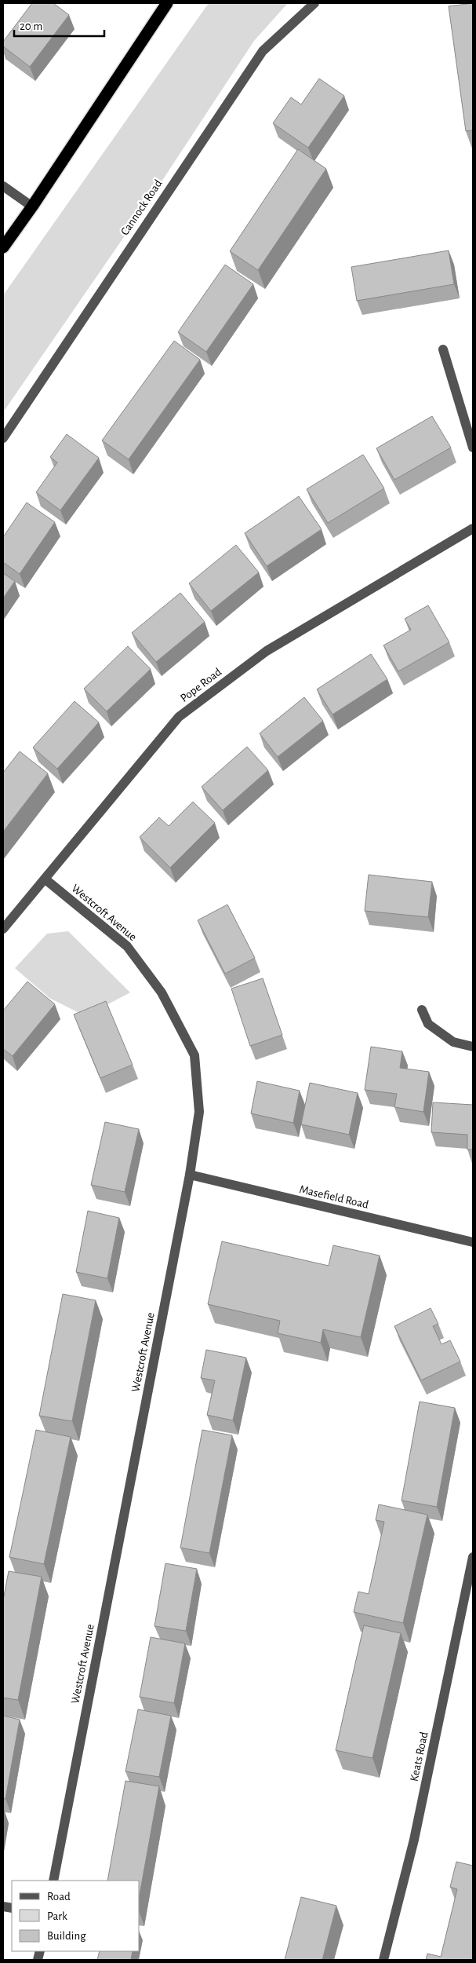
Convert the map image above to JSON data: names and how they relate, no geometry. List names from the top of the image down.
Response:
{
  "streets": {
    "street": [
      "Cannock Road",
      "Pope Road",
      "Westcroft Avenue",
      "Masefield Road",
      "Keats Road"
    ]
  },
  "crossings": [
    ["Pope Road", "Westcroft Avenue"],
    ["Westcroft Avenue", "Masefield Road"]
  ],
  "legend": ["Road", "Park", "Building"],
  "scale_bar": "20 m"
}
